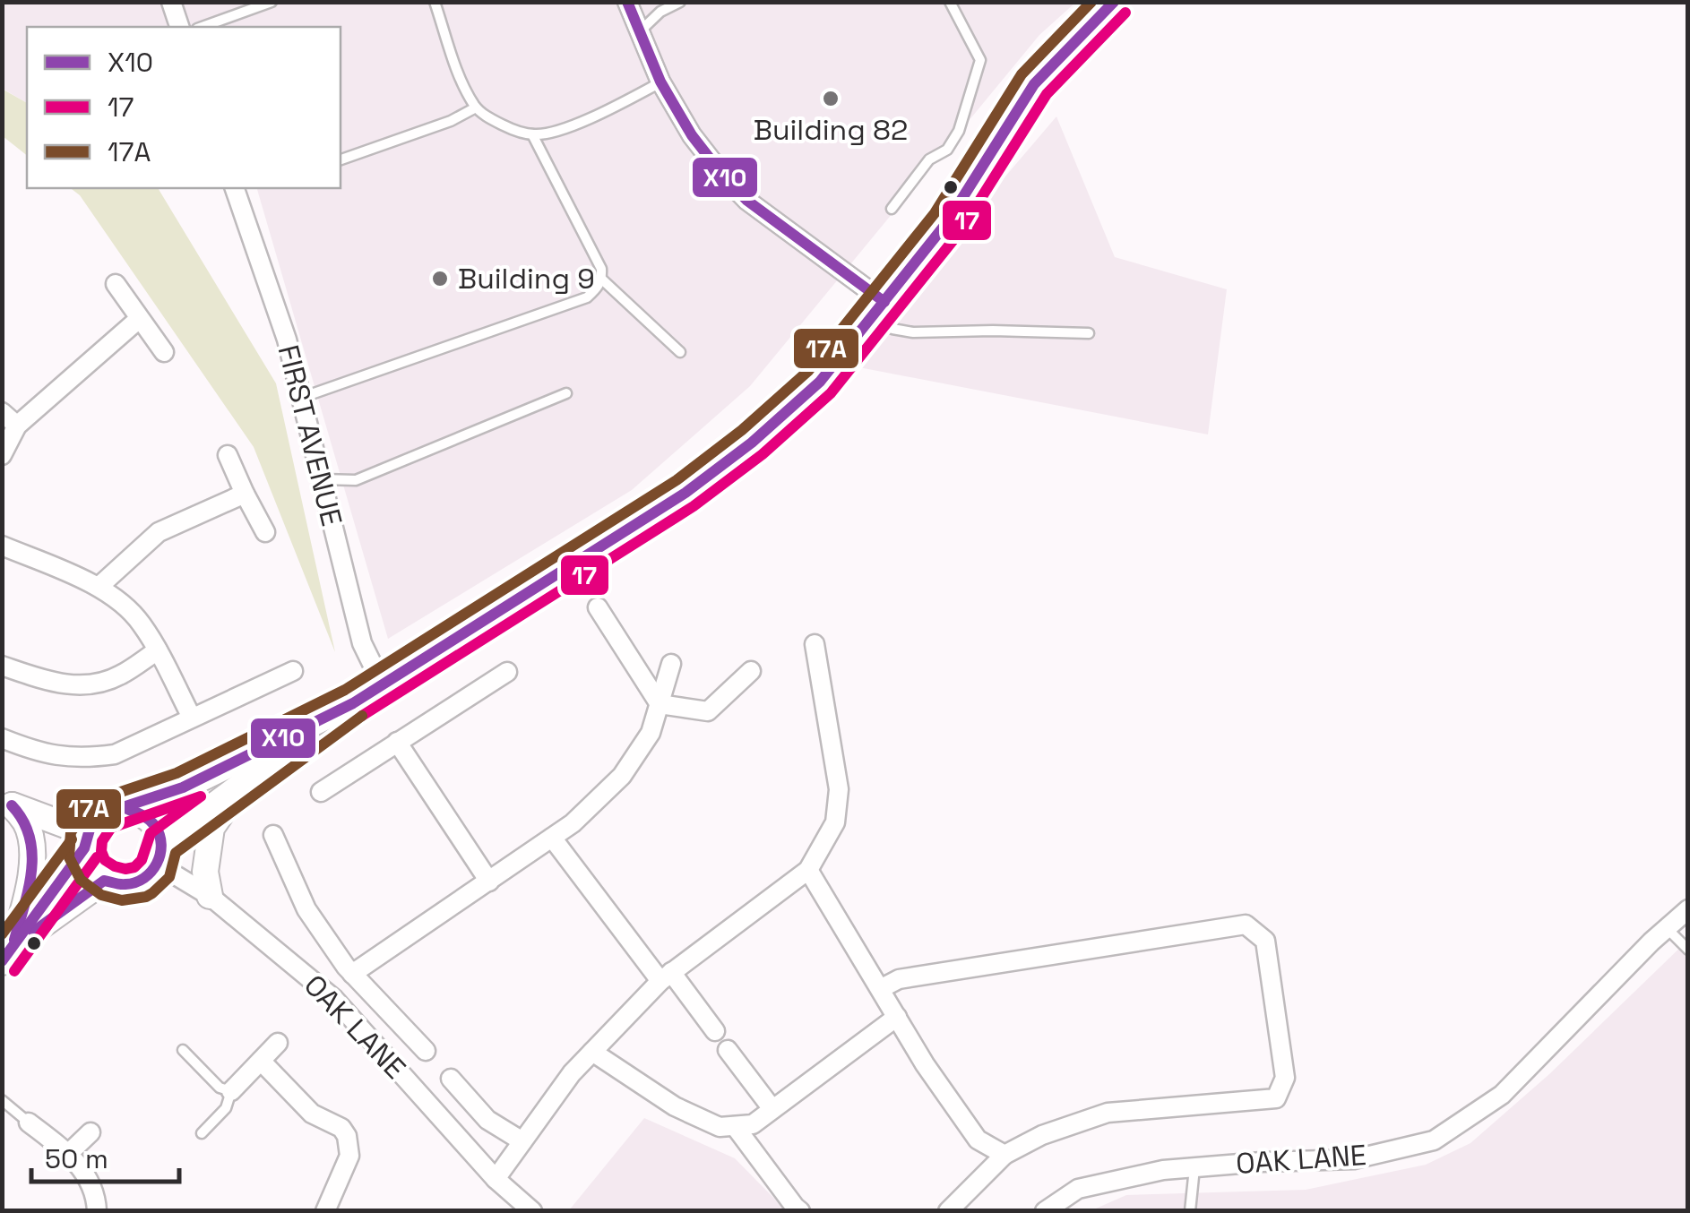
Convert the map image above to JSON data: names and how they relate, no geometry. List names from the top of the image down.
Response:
{
  "streets": {
    "street": ["FIRST AVENUE", "OAK LANE"]
  },
  "places": ["Building 82", "Building 9"],
  "lines": ["transit line X10", "transit line 17A", "transit line 17"],
  "legend": ["X10", "17", "17A"],
  "scale_bar": "50 m"
}
